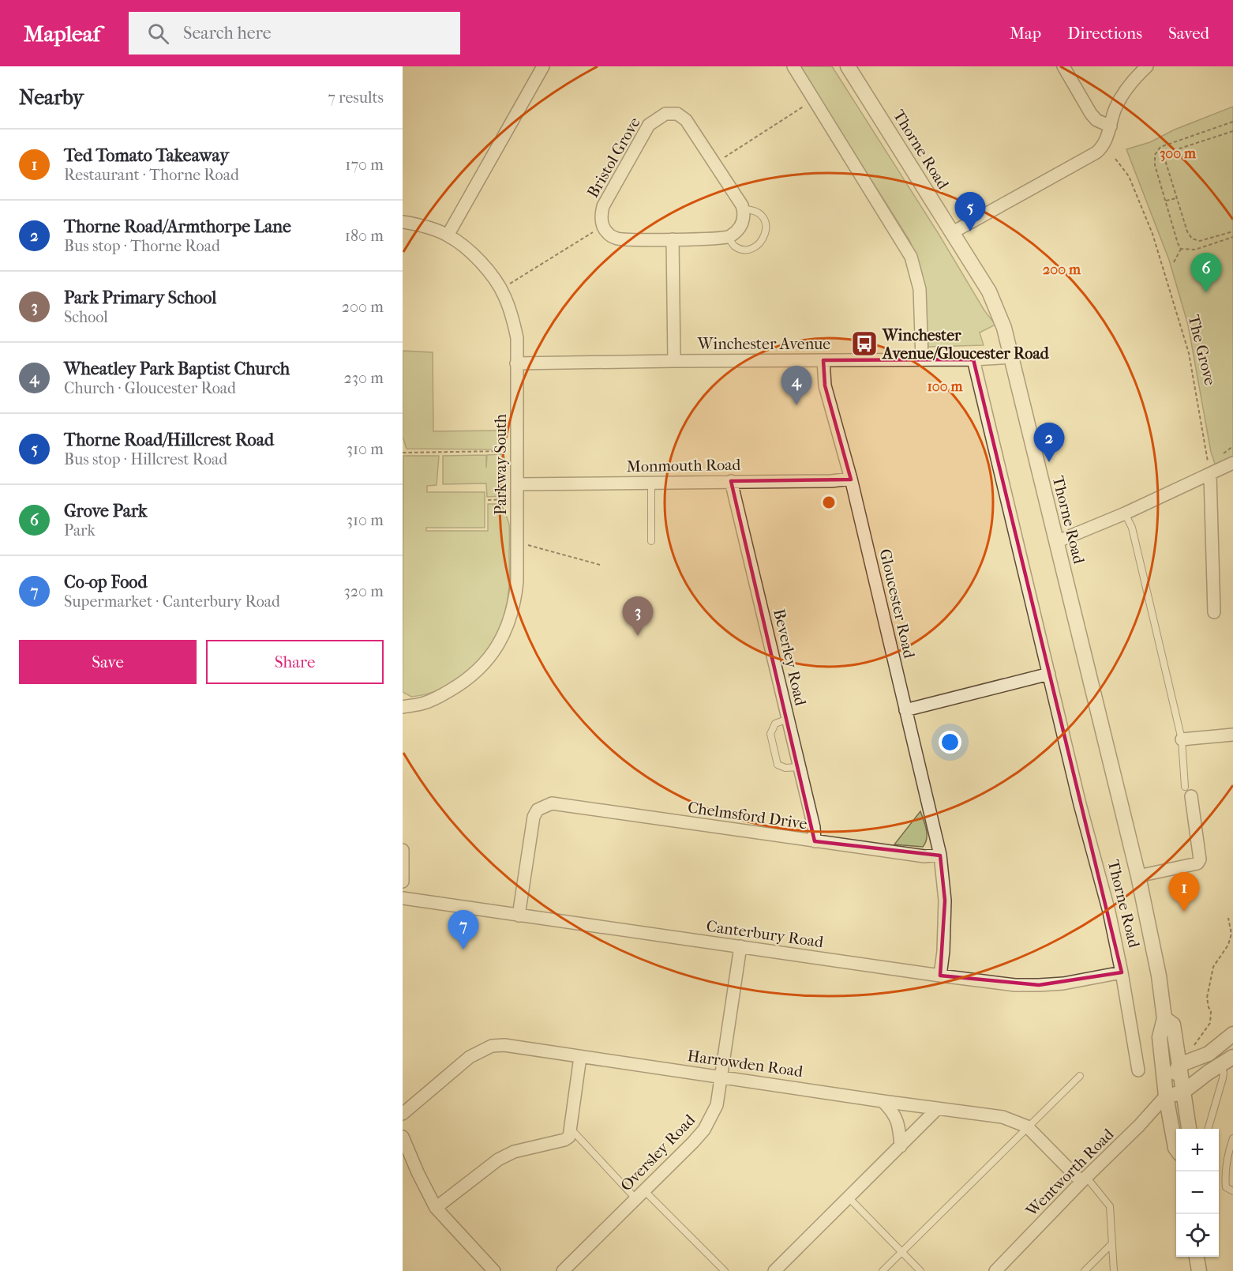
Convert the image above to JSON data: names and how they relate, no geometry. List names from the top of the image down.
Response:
{
  "streets": {
    "street": [
      "Thorne Road",
      "Bristol Grove",
      "Winchester Avenue",
      "Parkway South",
      "Monmouth Road",
      "Gloucester Road",
      "Beverley Road",
      "Chelmsford Drive",
      "Canterbury Road",
      "Harrowden Road",
      "Oversley Road",
      "Wentworth Road"
    ],
    "path": ["The Grove"]
  },
  "crossings": [
    ["Thorne Road", "Winchester Avenue"],
    ["Thorne Road", "Canterbury Road"],
    ["Thorne Road", "Wentworth Road"],
    ["Winchester Avenue", "Parkway South"],
    ["Winchester Avenue", "Gloucester Road"],
    ["Parkway South", "Monmouth Road"],
    ["Monmouth Road", "Gloucester Road"],
    ["Monmouth Road", "Beverley Road"],
    ["Gloucester Road", "Chelmsford Drive"],
    ["Beverley Road", "Chelmsford Drive"],
    ["Chelmsford Drive", "Canterbury Road"],
    ["Canterbury Road", "Oversley Road"],
    ["Harrowden Road", "Oversley Road"],
    ["Harrowden Road", "Wentworth Road"]
  ],
  "places": {
    "bus stop": ["Winchester Avenue/Gloucester Road"]
  },
  "page": {
    "header": "Mapleaf",
    "search": "Search here",
    "nav": ["Map", "Directions", "Saved"],
    "heading": ["Nearby", "7 results"],
    "list": [
      {
        "mark": "1",
        "name": "Ted Tomato Takeaway",
        "note": "Restaurant · Thorne Road",
        "value": "170 m"
      },
      {
        "mark": "2",
        "name": "Thorne Road/Armthorpe Lane",
        "note": "Bus stop · Thorne Road",
        "value": "180 m"
      },
      {
        "mark": "3",
        "name": "Park Primary School",
        "note": "School",
        "value": "200 m"
      },
      {
        "mark": "4",
        "name": "Wheatley Park Baptist Church",
        "note": "Church · Gloucester Road",
        "value": "230 m"
      },
      {
        "mark": "5",
        "name": "Thorne Road/Hillcrest Road",
        "note": "Bus stop · Hillcrest Road",
        "value": "310 m"
      },
      {
        "mark": "6",
        "name": "Grove Park",
        "note": "Park",
        "value": "310 m"
      },
      {
        "mark": "7",
        "name": "Co-op Food",
        "note": "Supermarket · Canterbury Road",
        "value": "320 m"
      }
    ],
    "pins": [
      "5",
      "6",
      "4",
      "2",
      "3",
      "1",
      "7"
    ],
    "buttons": ["Save", "Share"],
    "map_buttons": ["+", "−"]
  },
  "rings": ["300 m", "200 m", "100 m"]
}
